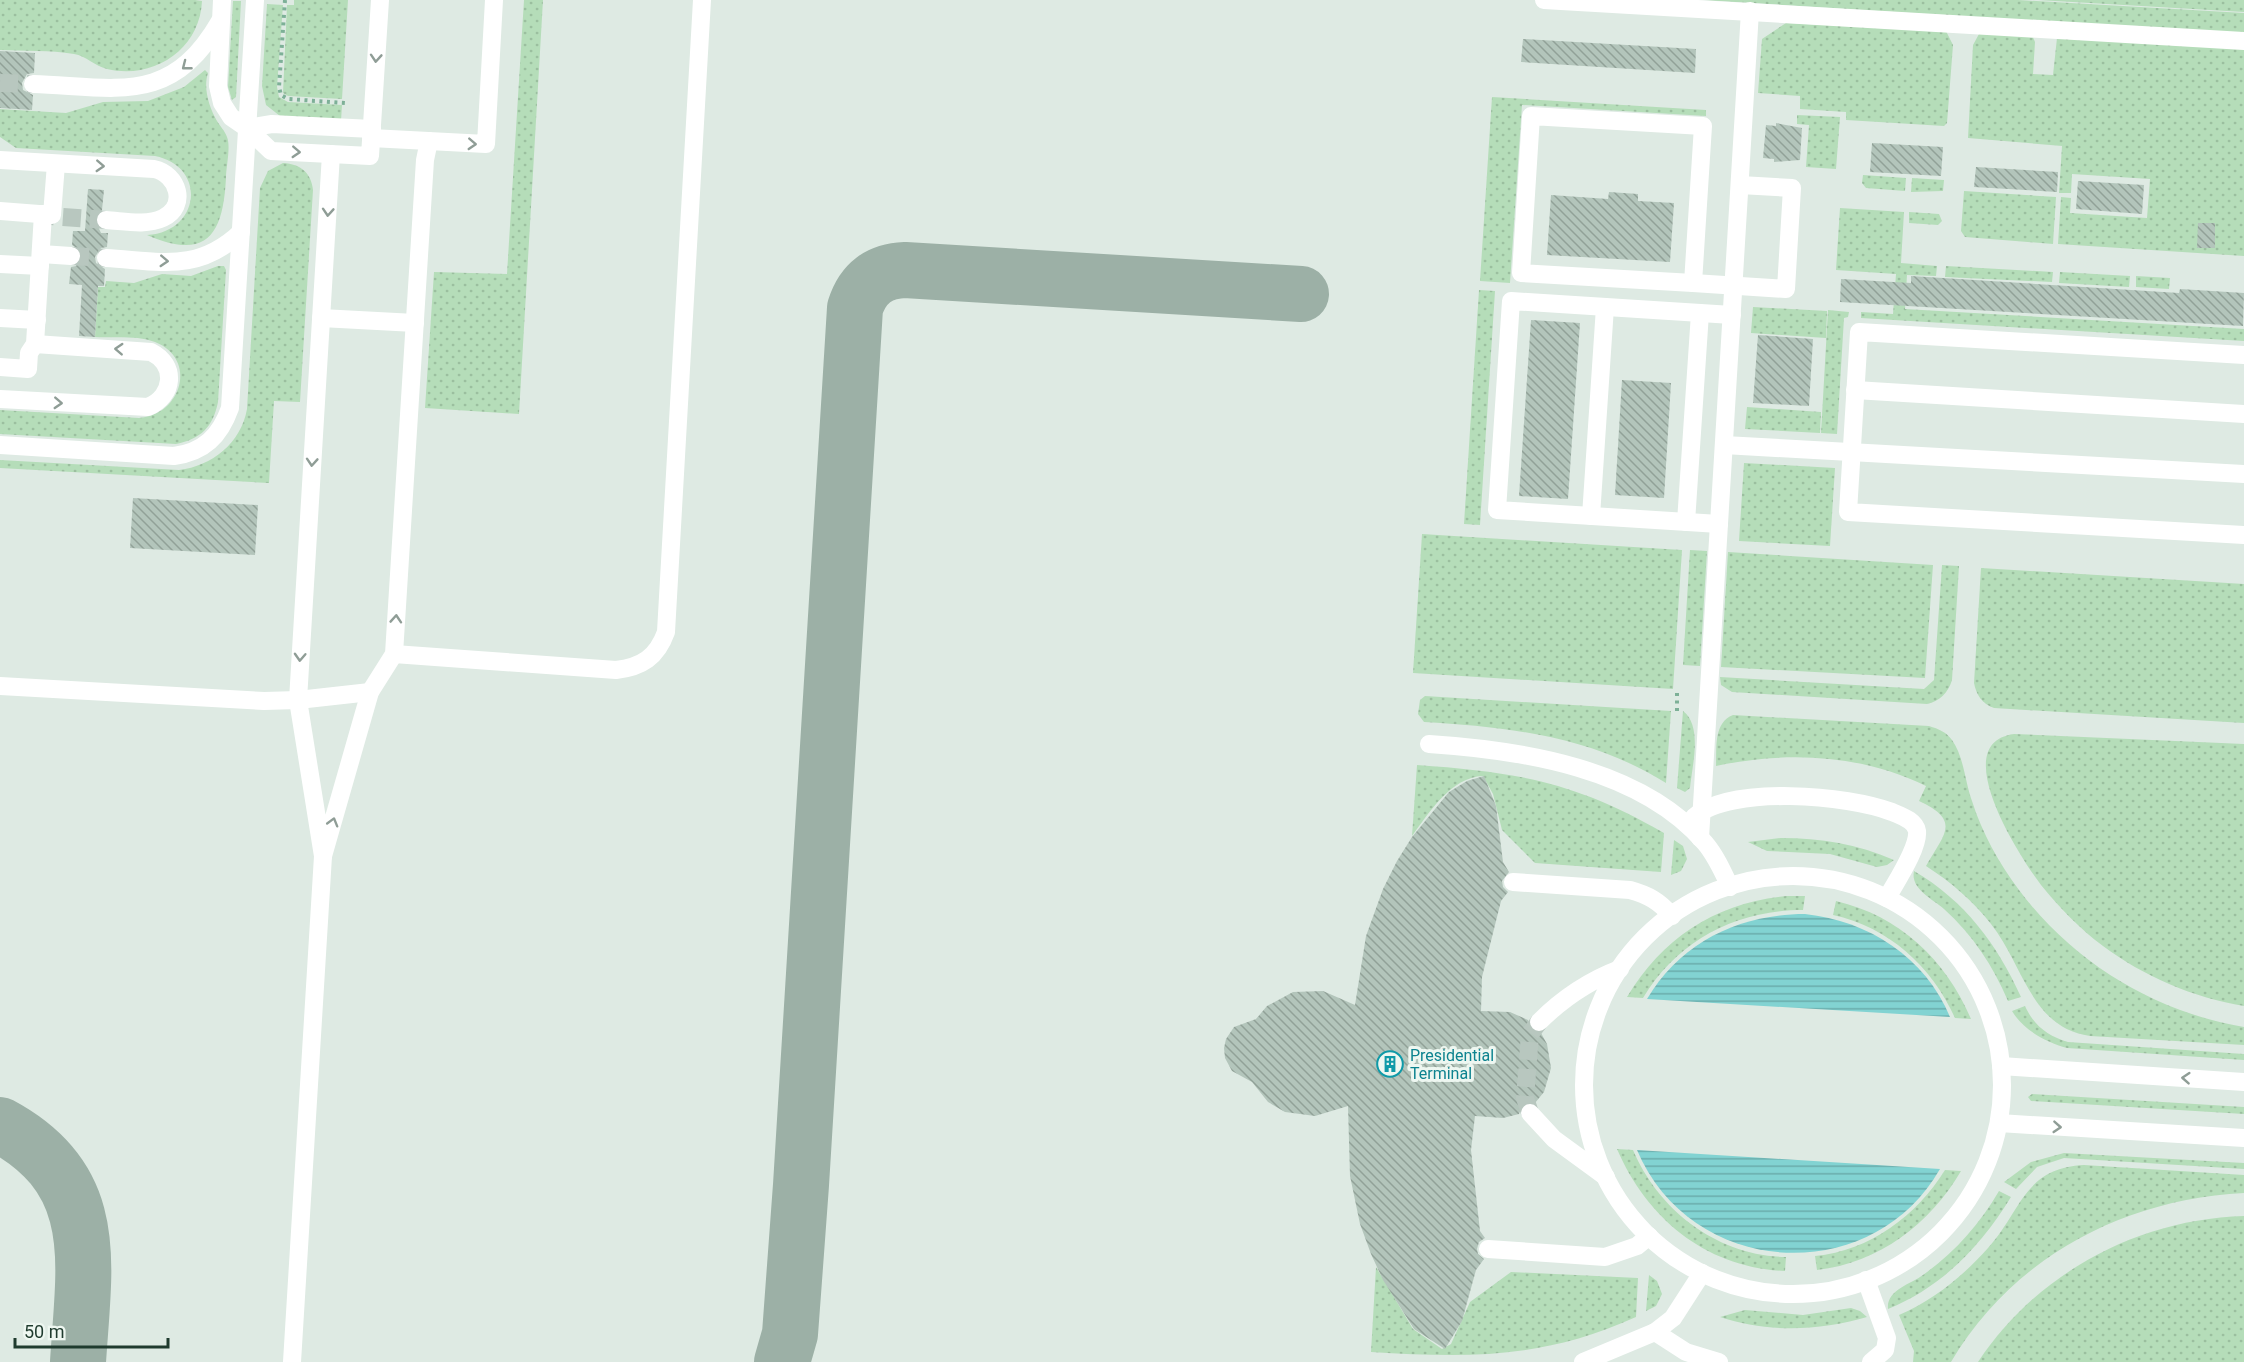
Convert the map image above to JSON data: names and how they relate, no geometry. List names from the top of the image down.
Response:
{
  "places": {
    "building": ["Presidential Terminal"]
  },
  "scale_bar": "50 m"
}
